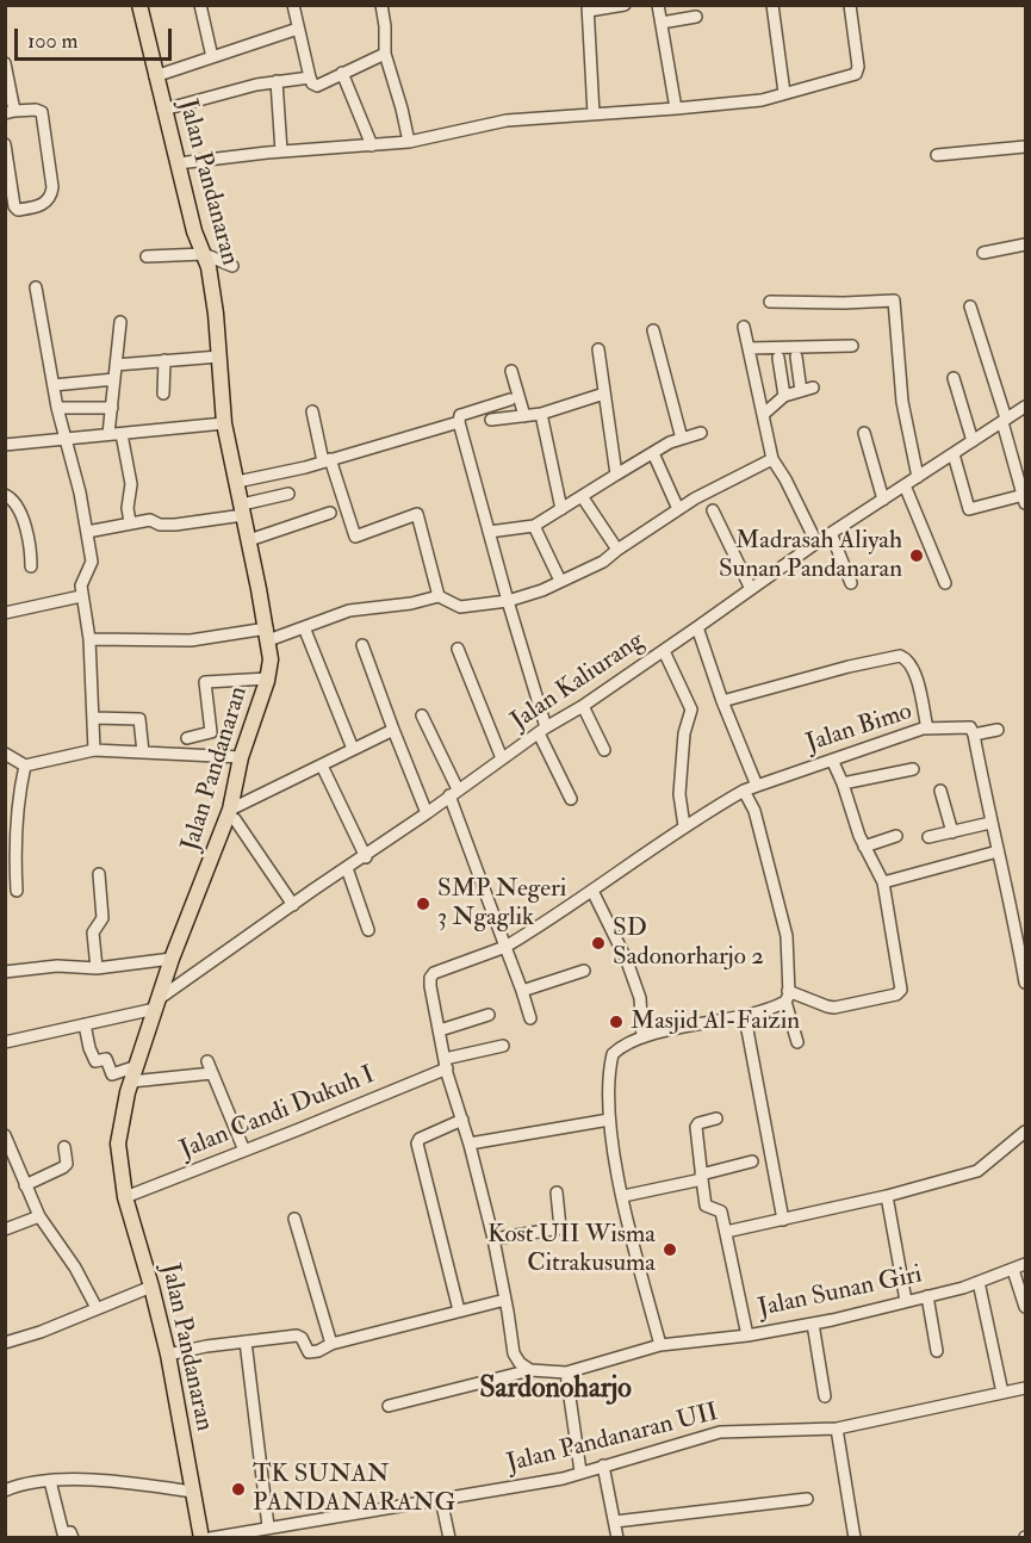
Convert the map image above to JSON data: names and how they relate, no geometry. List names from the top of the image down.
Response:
{
  "streets": {
    "main road": ["Jalan Pandanaran"],
    "street": [
      "Jalan Kaliurang",
      "Jalan Bimo",
      "Jalan Candi Dukuh I",
      "Jalan Sunan Giri",
      "Jalan Pandanaran UII"
    ]
  },
  "crossings": [
    ["Jalan Pandanaran", "Jalan Kaliurang"],
    ["Jalan Pandanaran", "Jalan Candi Dukuh I"]
  ],
  "districts": ["Sardonoharjo"],
  "places": [
    "Madrasah Aliyah Sunan Pandanaran",
    "SMP Negeri 3 Ngaglik",
    "SD Sadonorharjo 2",
    "Masjid Al-Faizin",
    "Kost UII Wisma Citrakusuma",
    "TK SUNAN PANDANARANG"
  ],
  "scale_bar": "100 m"
}
